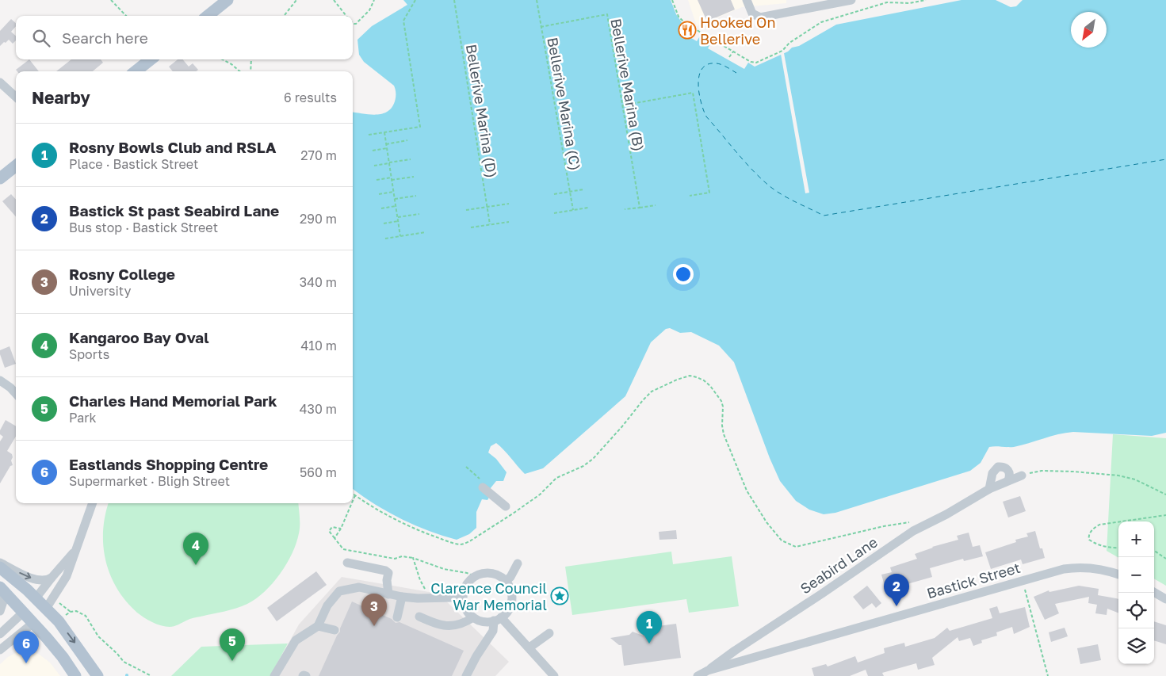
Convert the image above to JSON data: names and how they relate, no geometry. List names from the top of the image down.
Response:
{
  "streets": {
    "street": ["Seabird Lane", "Bastick Street"],
    "path": ["Bellerive Marina (B)", "Bellerive Marina (C)", "Bellerive Marina (D)"]
  },
  "crossings": [
    ["Bellerive Marina (B)", "Bellerive Marina (C)"],
    ["Seabird Lane", "Bastick Street"]
  ],
  "places": {
    "restaurant": ["Hooked On Bellerive"],
    "place": ["Clarence Council War Memorial"]
  },
  "north": "bottom left",
  "page": {
    "search": "Search here",
    "heading": ["Nearby", "6 results"],
    "list": [
      {
        "mark": "1",
        "name": "Rosny Bowls Club and RSLA",
        "note": "Place · Bastick Street",
        "value": "270 m"
      },
      {
        "mark": "2",
        "name": "Bastick St past Seabird Lane",
        "note": "Bus stop · Bastick Street",
        "value": "290 m"
      },
      {
        "mark": "3",
        "name": "Rosny College",
        "note": "University",
        "value": "340 m"
      },
      {
        "mark": "4",
        "name": "Kangaroo Bay Oval",
        "note": "Sports",
        "value": "410 m"
      },
      {
        "mark": "5",
        "name": "Charles Hand Memorial Park",
        "note": "Park",
        "value": "430 m"
      },
      {
        "mark": "6",
        "name": "Eastlands Shopping Centre",
        "note": "Supermarket · Bligh Street",
        "value": "560 m"
      }
    ],
    "map_buttons": ["+", "−"],
    "pins": [
      "4",
      "2",
      "3",
      "1",
      "5",
      "6"
    ]
  }
}
